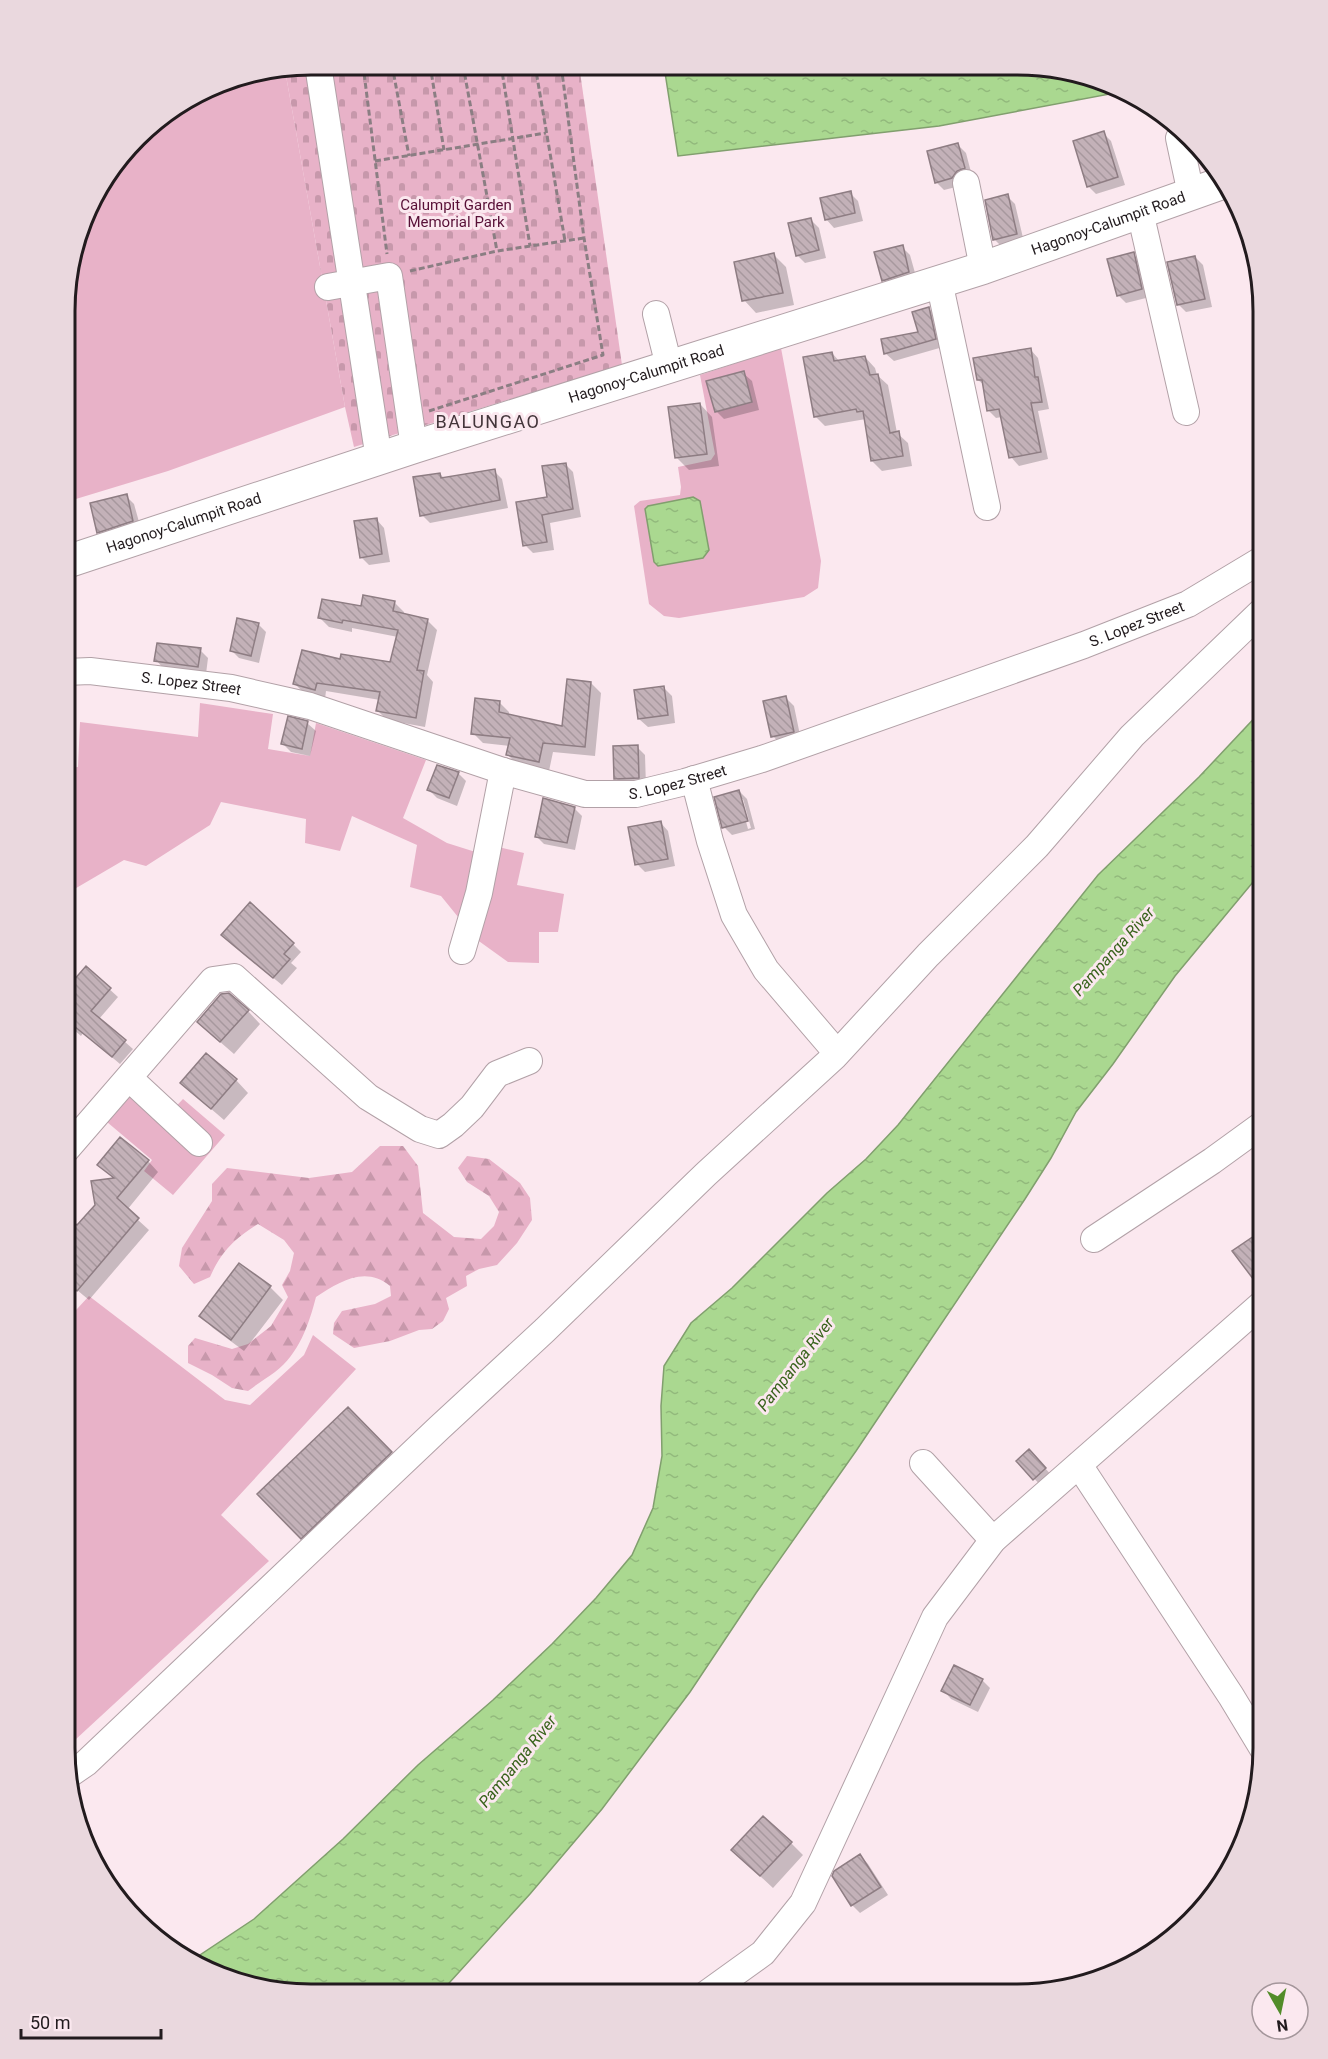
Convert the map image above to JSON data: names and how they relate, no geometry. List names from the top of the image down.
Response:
{
  "streets": {
    "main road": ["Hagonoy-Calumpit Road"],
    "street": ["S. Lopez Street"]
  },
  "districts": ["BALUNGAO"],
  "water": ["Pampanga River"],
  "parks": ["Calumpit Garden Memorial Park"],
  "scale_bar": "50 m",
  "north": "bottom"
}
